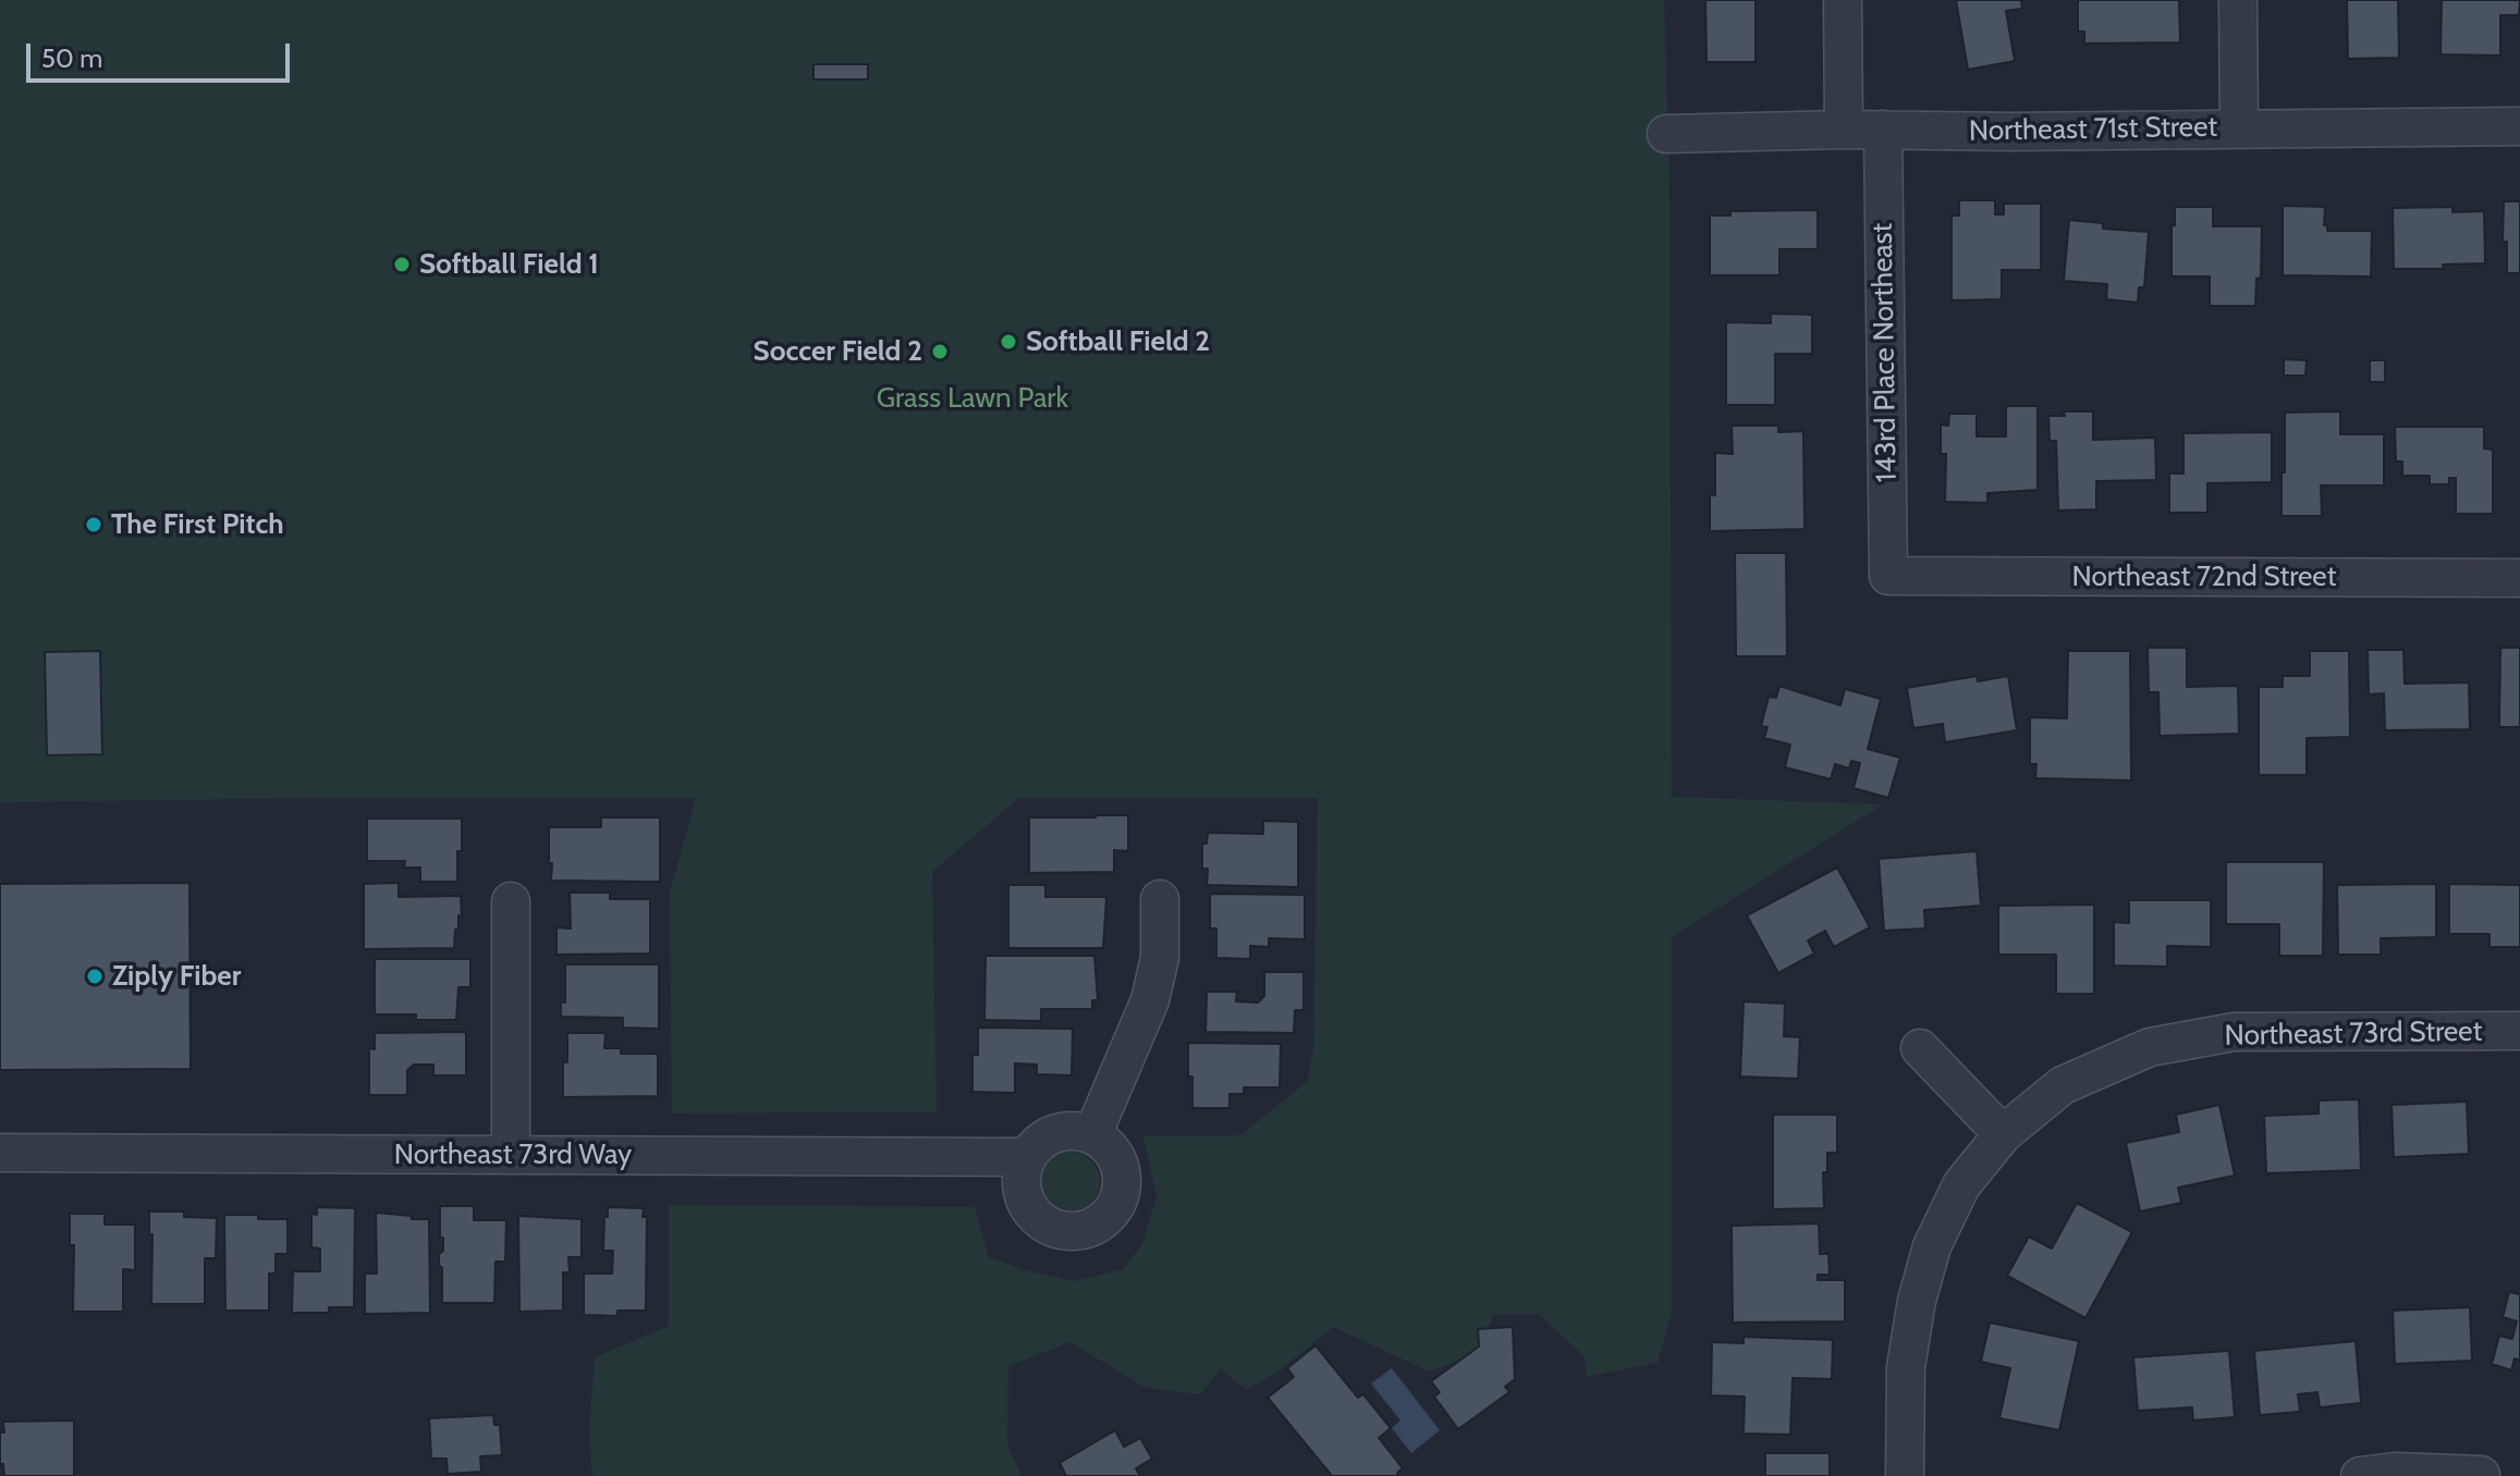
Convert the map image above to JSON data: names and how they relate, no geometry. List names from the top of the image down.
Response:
{
  "streets": {
    "street": [
      "Northeast 71st Street",
      "143rd Place Northeast",
      "Northeast 72nd Street",
      "Northeast 73rd Street",
      "Northeast 73rd Way"
    ]
  },
  "crossings": [
    ["Northeast 71st Street", "143rd Place Northeast"],
    ["143rd Place Northeast", "Northeast 72nd Street"]
  ],
  "parks": ["Grass Lawn Park"],
  "places": [
    "Softball Field 1",
    "Softball Field 2",
    "Soccer Field 2",
    "The First Pitch",
    "Ziply Fiber"
  ],
  "scale_bar": "50 m"
}
